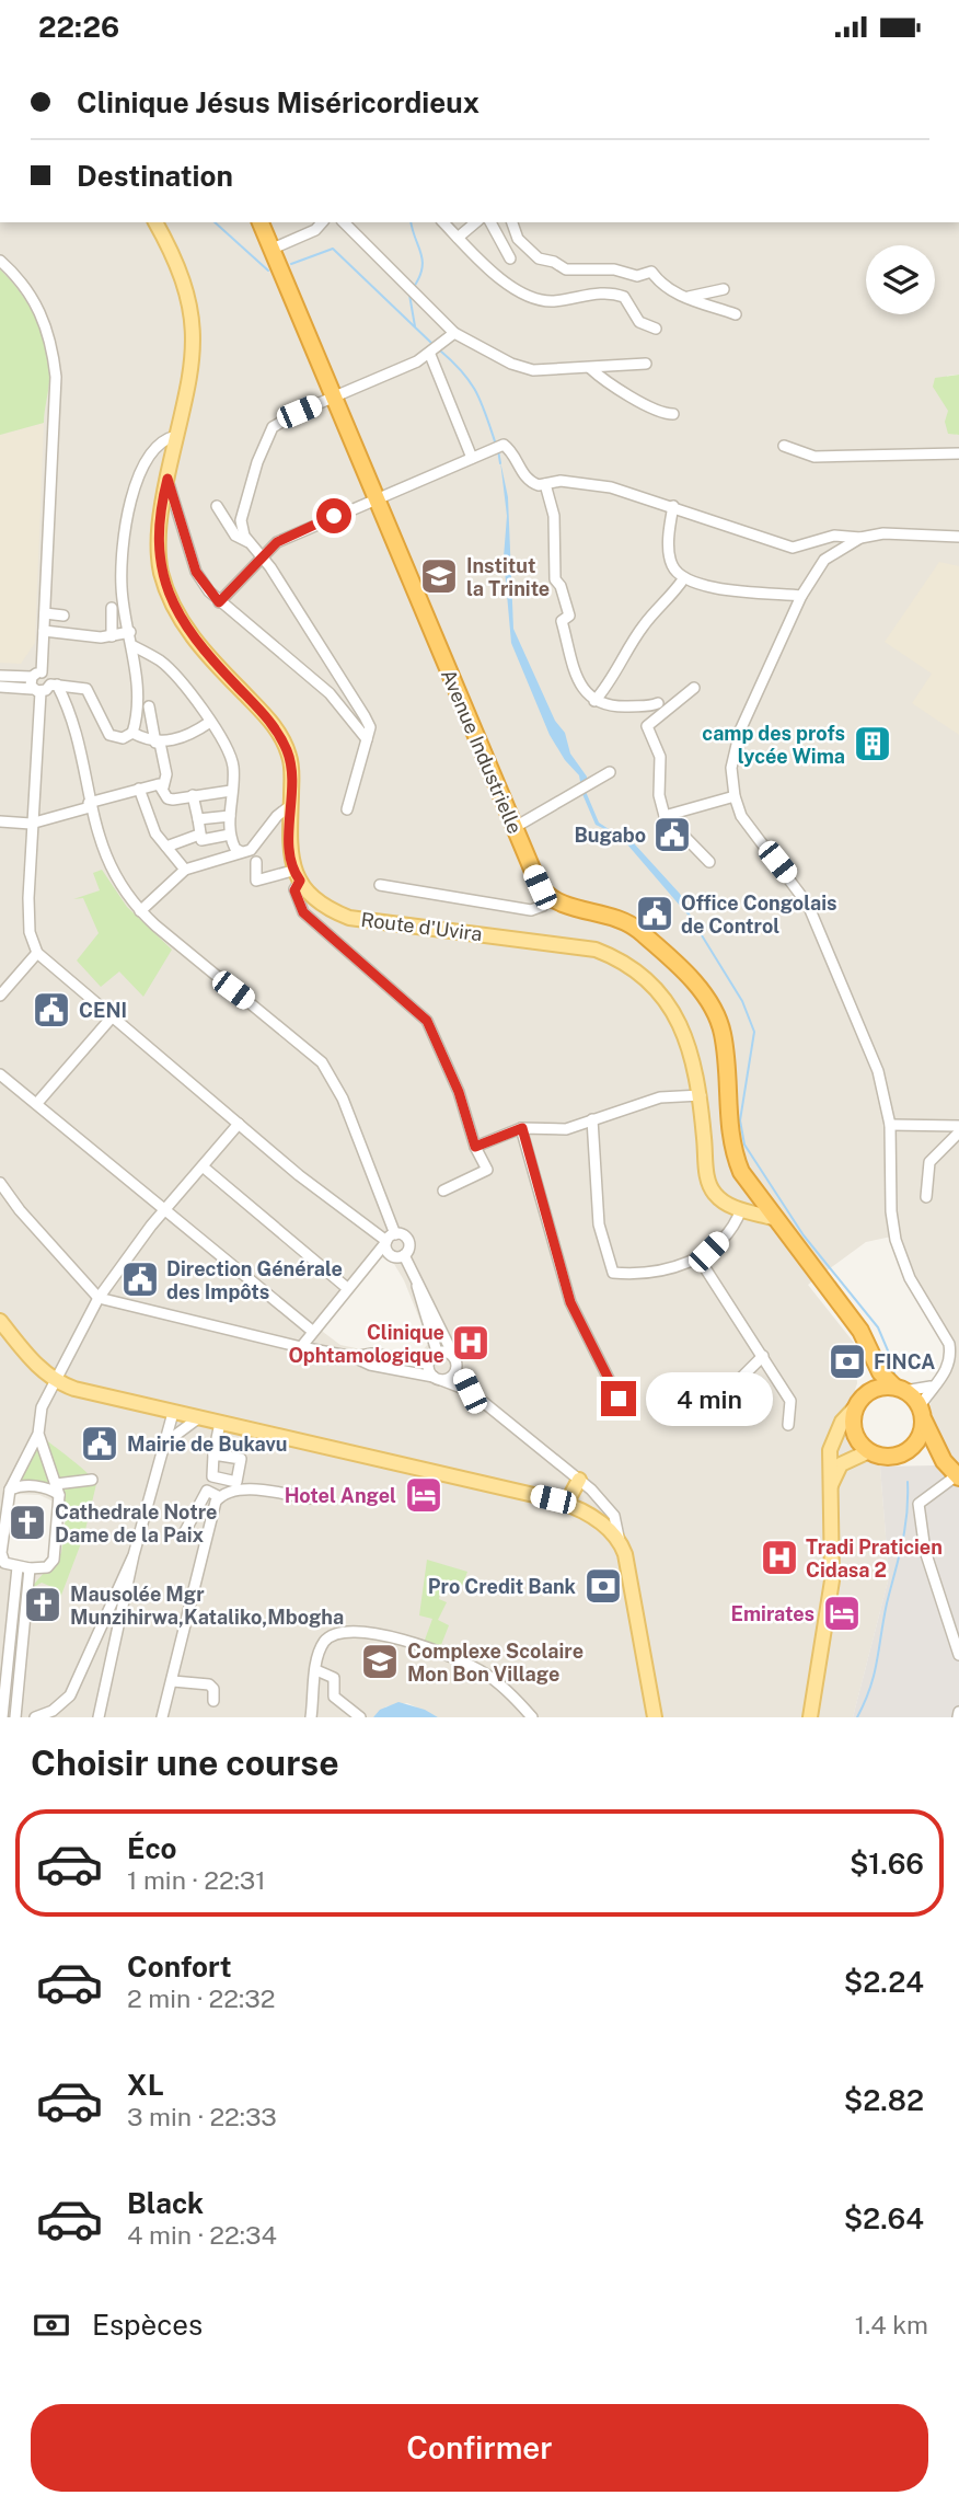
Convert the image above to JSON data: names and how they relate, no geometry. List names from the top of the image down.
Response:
{
  "streets": {
    "highway": ["Avenue Industrielle"],
    "main road": ["Route d'Uvira"]
  },
  "places": {
    "school or university": ["Institut la Trinite", "Complexe Scolaire Mon Bon Village"],
    "building": ["camp des profs lycée Wima"],
    "public building": [
      "Bugabo",
      "Office Congolais de Control",
      "CENI",
      "Direction Générale des Impôts",
      "Mairie de Bukavu"
    ],
    "hospital": ["Clinique Ophtamologique", "Tradi Praticien Cidasa 2"],
    "bank": ["FINCA", "Pro Credit Bank"],
    "hotel": ["Hotel Angel", "Emirates"],
    "church": ["Cathedrale Notre Dame de la Paix", "Mausolée Mgr Munzihirwa,Kataliko,Mbogha"]
  },
  "page": {
    "status": "22:26",
    "banner": ["Clinique Jésus Miséricordieux", "Destination"],
    "bubble": "4 min",
    "heading": "Choisir une course",
    "list": [
      {
        "name": "Éco",
        "note": "1 min · 22:31",
        "value": "$1.66"
      },
      {
        "name": "Confort",
        "note": "2 min · 22:32",
        "value": "$2.24"
      },
      {
        "name": "XL",
        "note": "3 min · 22:33",
        "value": "$2.82"
      },
      {
        "name": "Black",
        "note": "4 min · 22:34",
        "value": "$2.64"
      }
    ],
    "pay": ["Espèces", "1.4 km"],
    "buttons": "Confirmer"
  }
}
